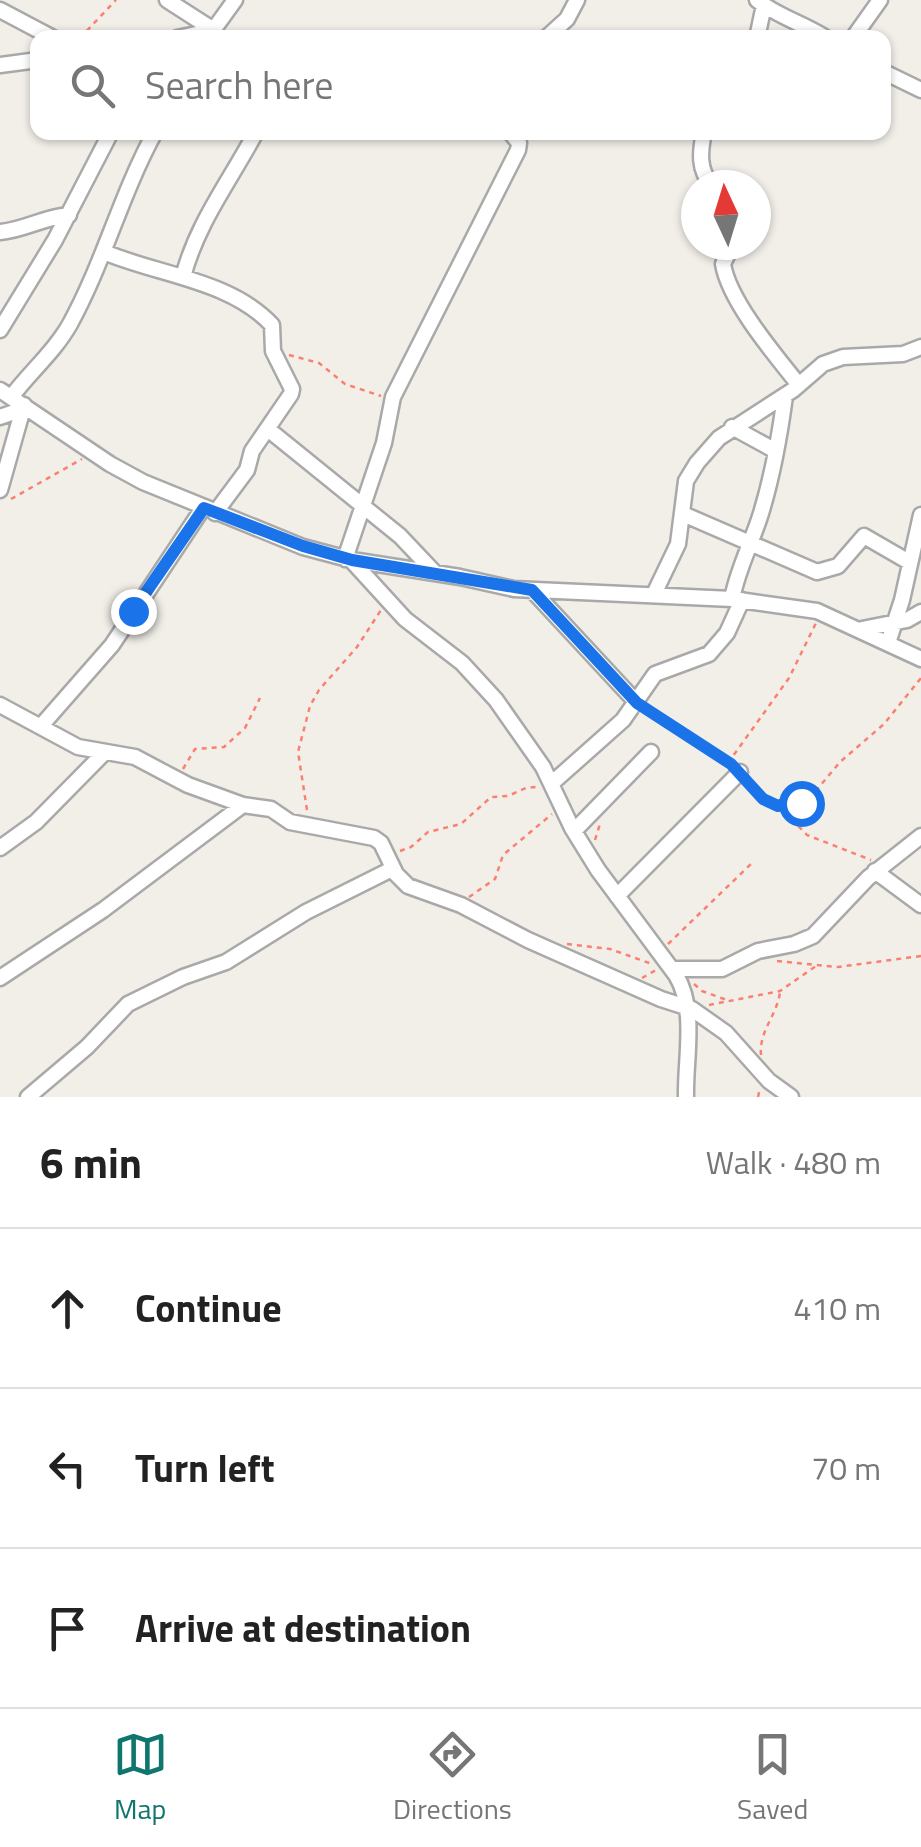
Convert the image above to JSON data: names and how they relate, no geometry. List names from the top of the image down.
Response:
{
  "north": "top",
  "page": {
    "search": "Search here",
    "heading": ["6 min", "Walk · 480 m"],
    "list": [
      ["Continue", "410 m"],
      ["Turn left", "70 m"],
      "Arrive at destination"
    ],
    "nav": ["Map", "Directions", "Saved"]
  }
}
